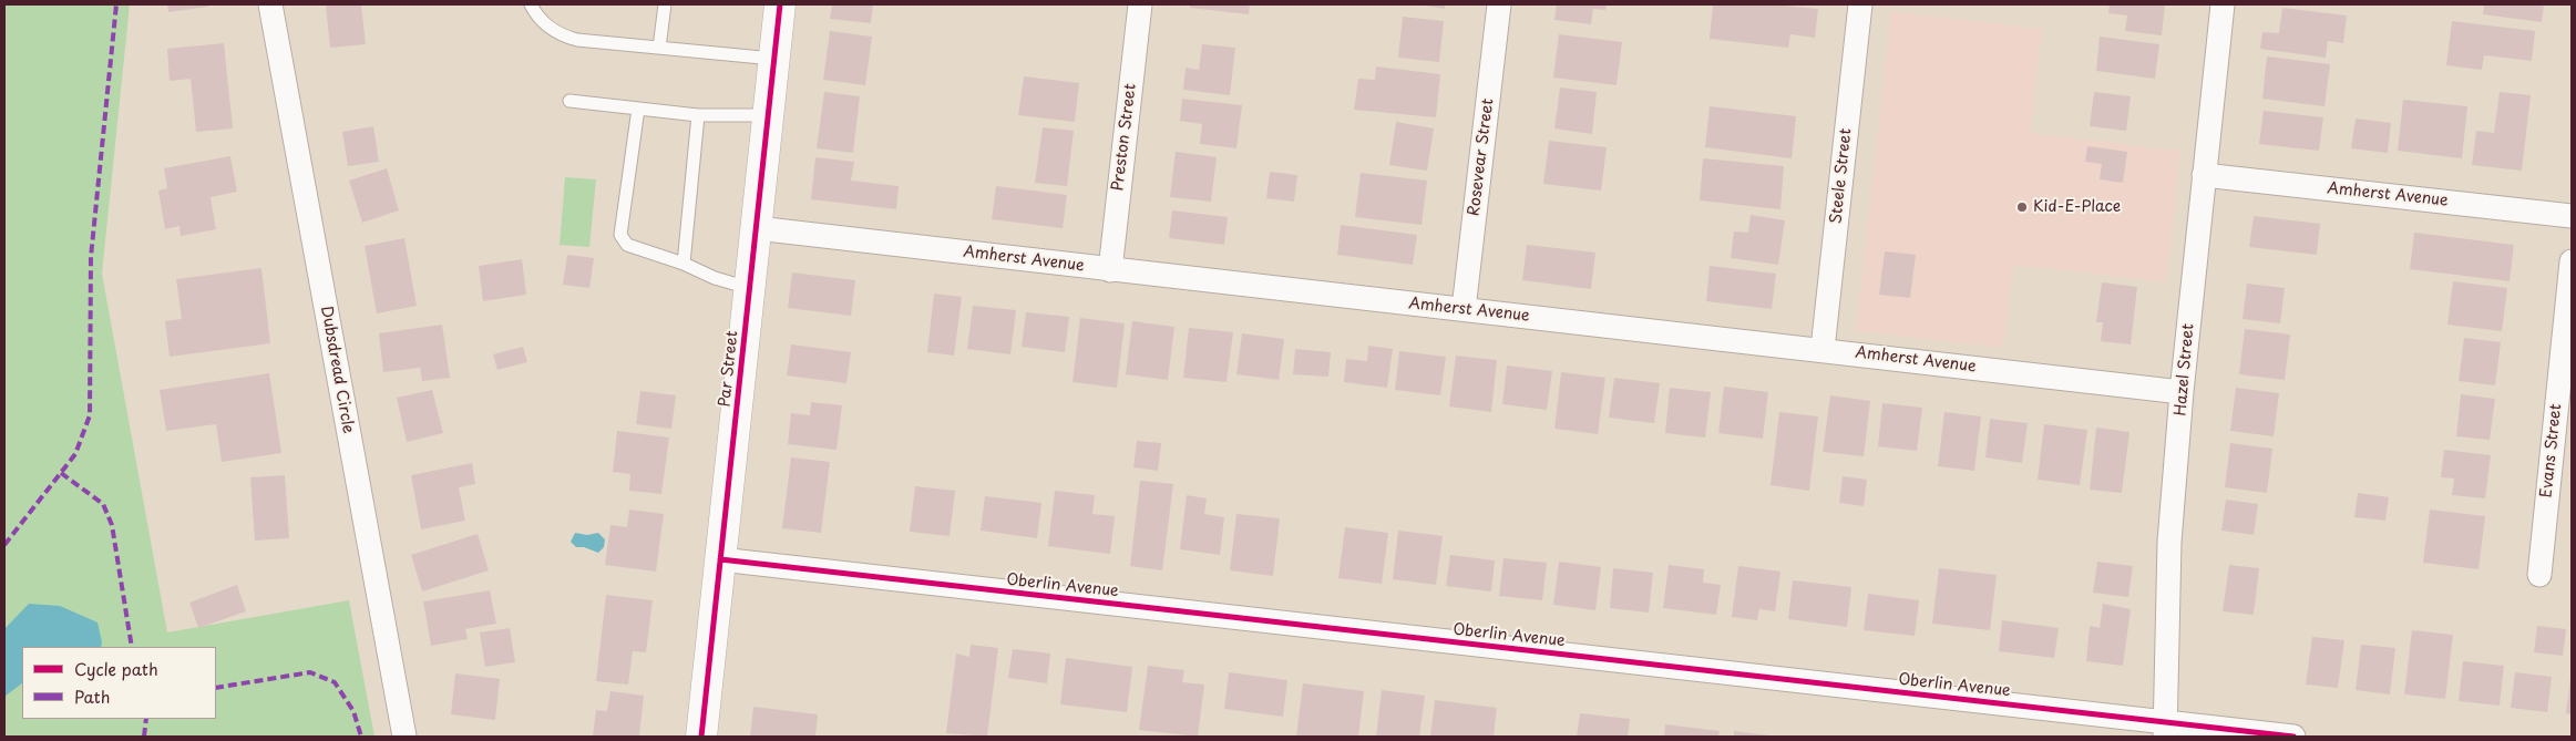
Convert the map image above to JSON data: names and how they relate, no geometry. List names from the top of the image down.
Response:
{
  "streets": {
    "street": [
      "Preston Street",
      "Rosevear Street",
      "Steele Street",
      "Amherst Avenue",
      "Par Street",
      "Dubsdread Circle",
      "Hazel Street",
      "Evans Street",
      "Oberlin Avenue"
    ]
  },
  "crossings": [
    ["Preston Street", "Amherst Avenue"],
    ["Rosevear Street", "Amherst Avenue"],
    ["Steele Street", "Amherst Avenue"],
    ["Amherst Avenue", "Par Street"],
    ["Amherst Avenue", "Hazel Street"],
    ["Par Street", "Oberlin Avenue"],
    ["Hazel Street", "Oberlin Avenue"]
  ],
  "places": ["Kid-E-Place"],
  "legend": ["Cycle path", "Path"]
}
